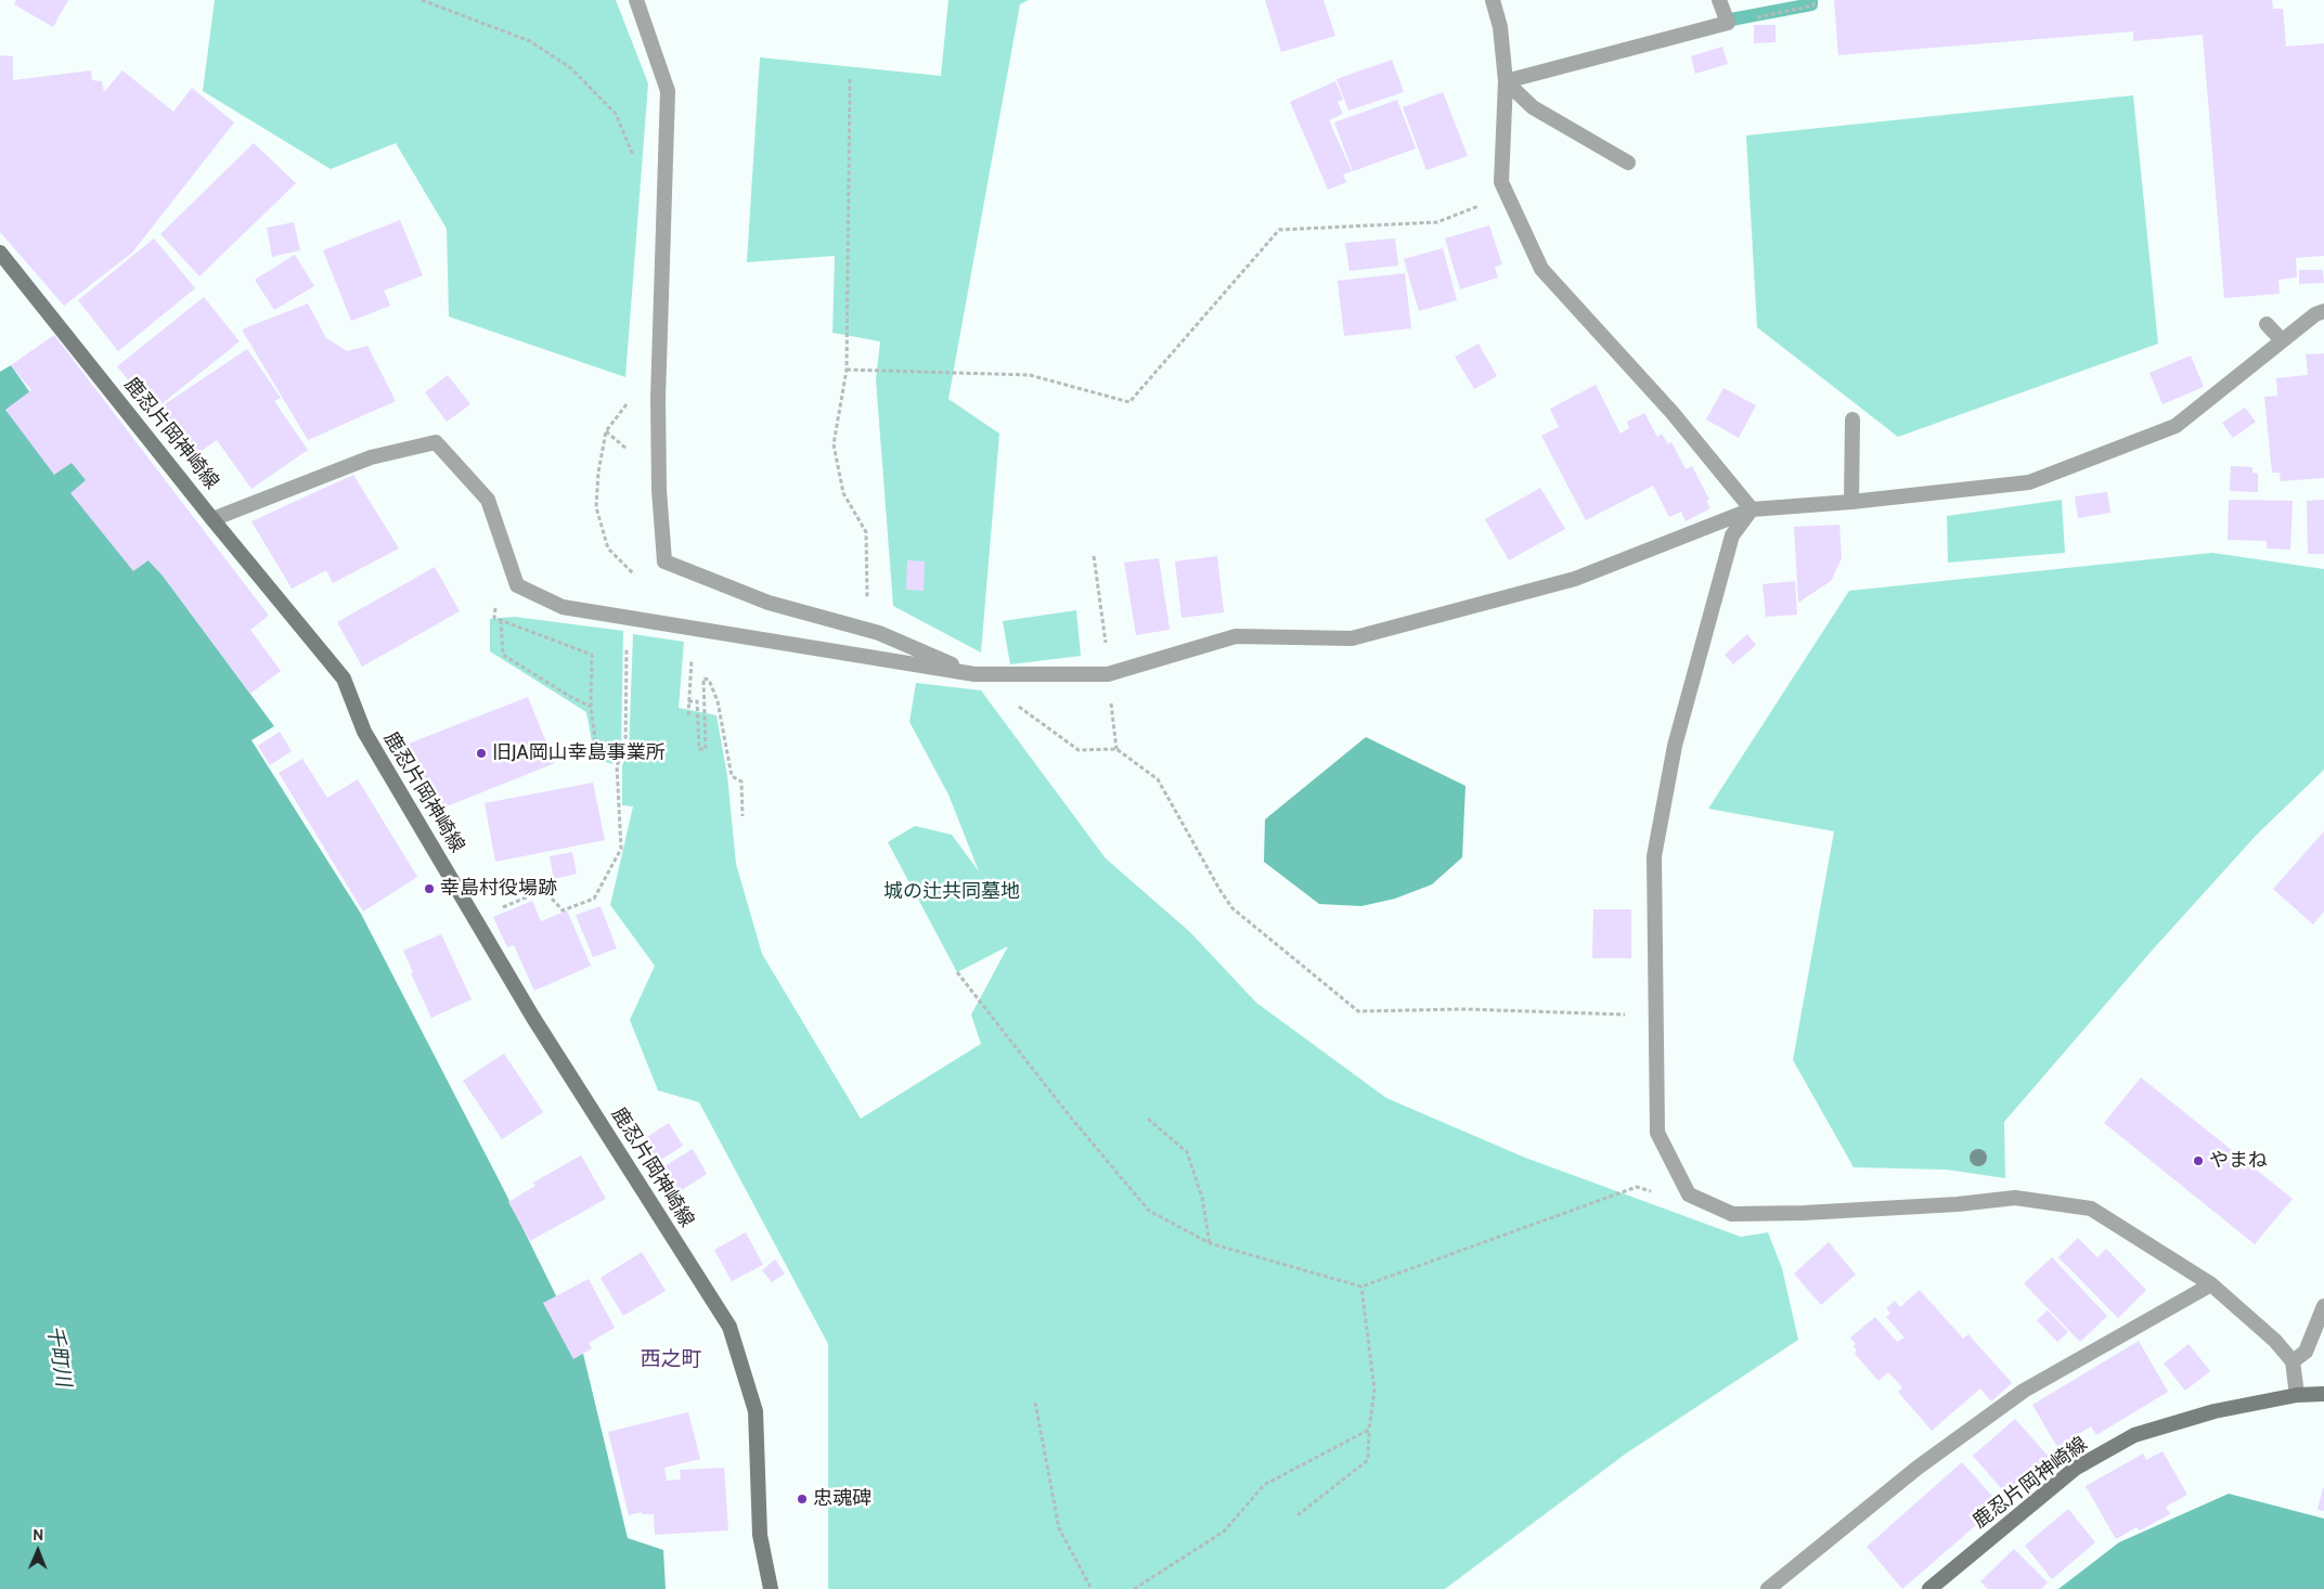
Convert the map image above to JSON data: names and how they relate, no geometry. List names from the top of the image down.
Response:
{
  "streets": {
    "main road": ["鹿忍片岡神崎線"]
  },
  "districts": ["西之町"],
  "water": ["千町川"],
  "parks": ["城の辻共同墓地"],
  "places": [
    "旧JA岡山幸島事業所",
    "幸島村役場跡",
    "やまね",
    "忠魂碑"
  ],
  "north": "top"
}
